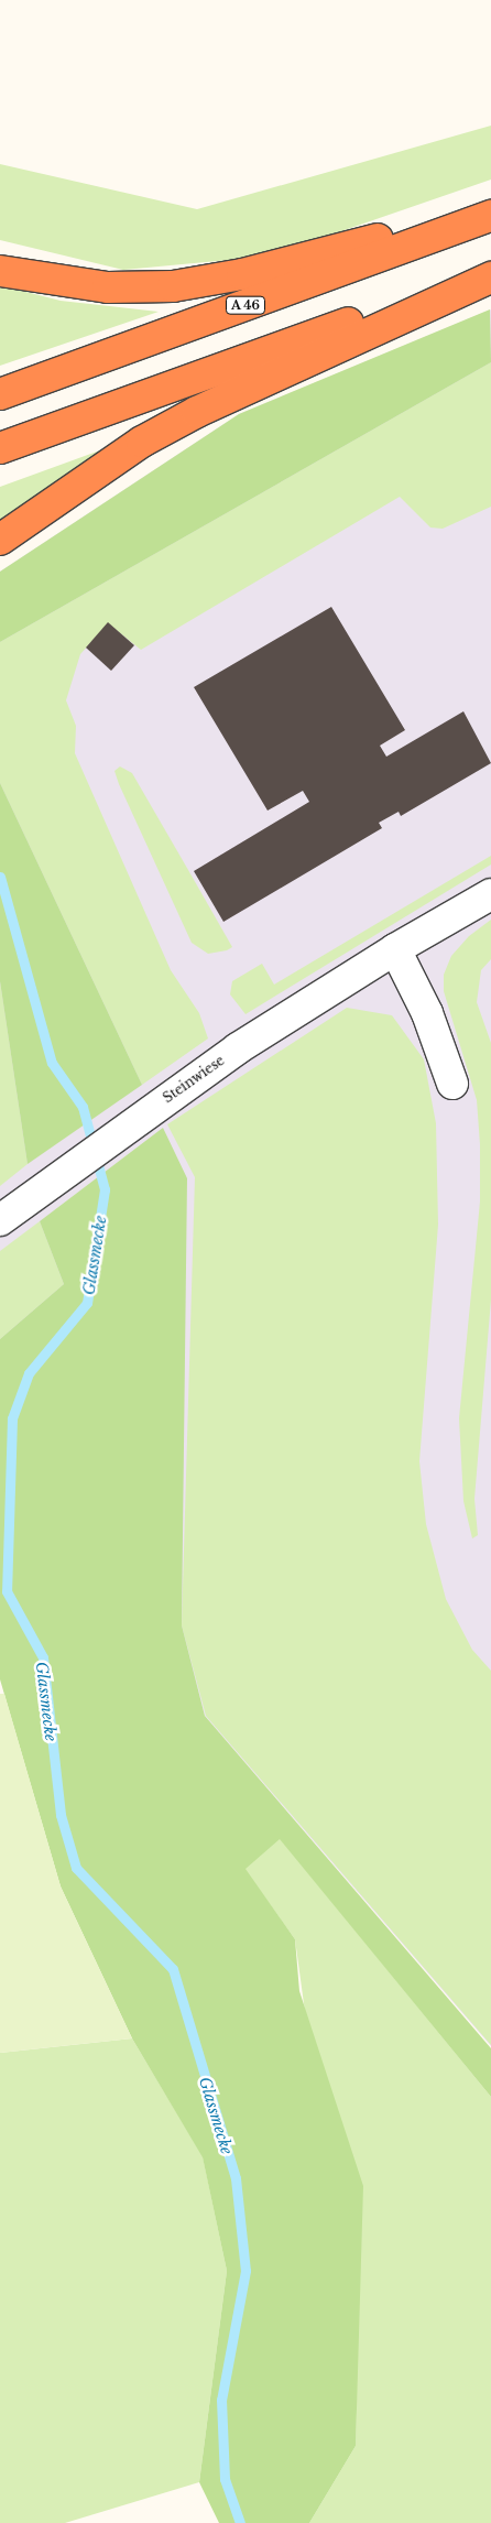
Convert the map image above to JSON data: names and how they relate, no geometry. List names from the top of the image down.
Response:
{
  "streets": {
    "highway": ["A 46"],
    "street": ["Steinwiese"]
  },
  "water": ["Glassmecke"]
}
